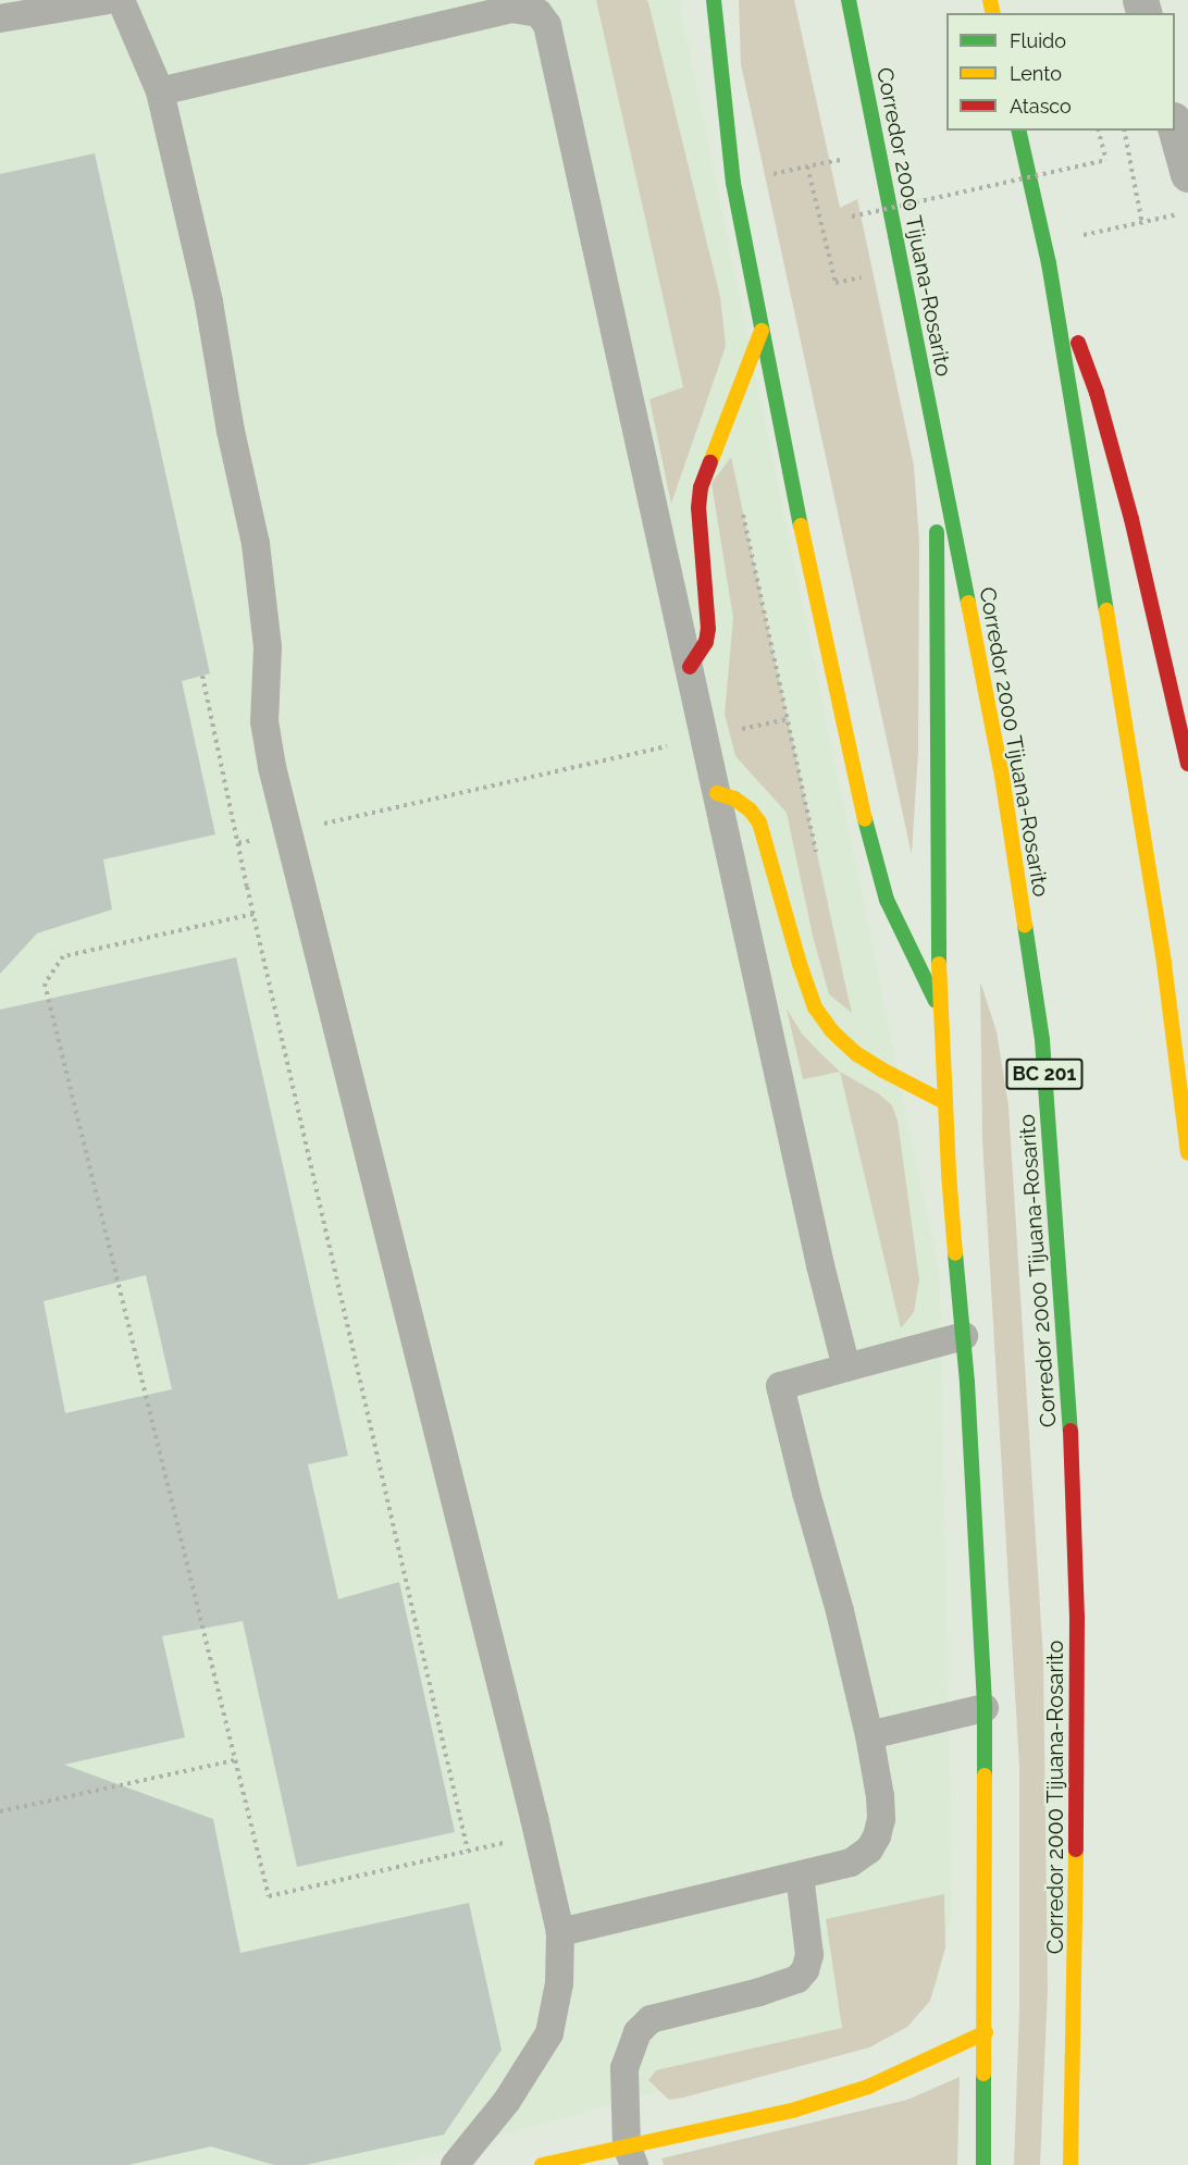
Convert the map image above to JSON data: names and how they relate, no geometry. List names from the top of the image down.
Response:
{
  "streets": {
    "highway": ["Corredor 2000 Tijuana-Rosarito", "BC 201"]
  },
  "legend": ["Fluido", "Lento", "Atasco"]
}
